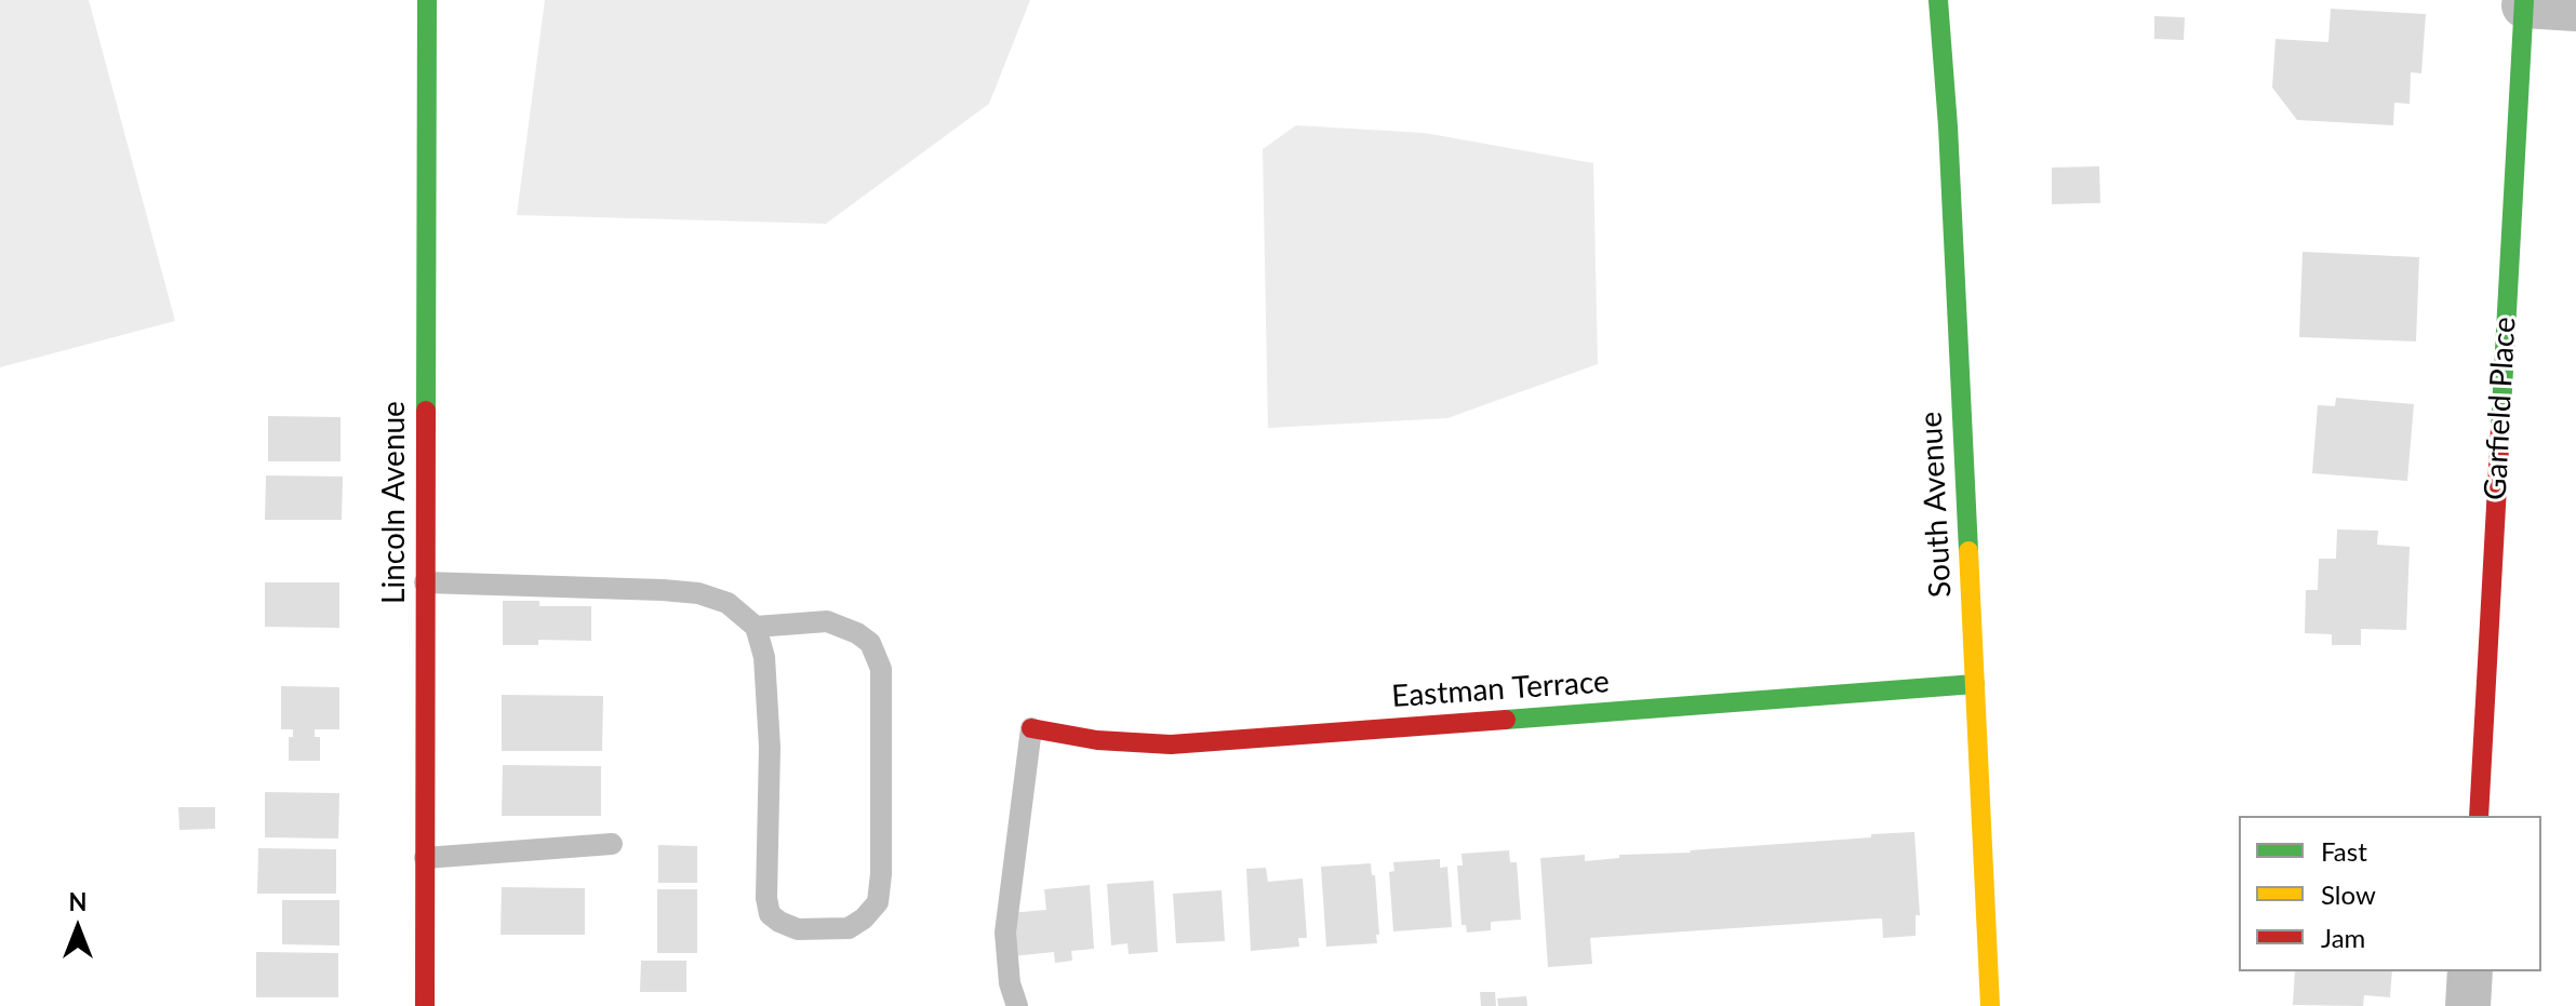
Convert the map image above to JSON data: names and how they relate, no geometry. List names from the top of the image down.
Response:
{
  "streets": {
    "street": [
      "Garfield Place",
      "Lincoln Avenue",
      "South Avenue",
      "Eastman Terrace"
    ]
  },
  "crossings": [
    ["South Avenue", "Eastman Terrace"]
  ],
  "legend": ["Fast", "Slow", "Jam"],
  "north": "top"
}
